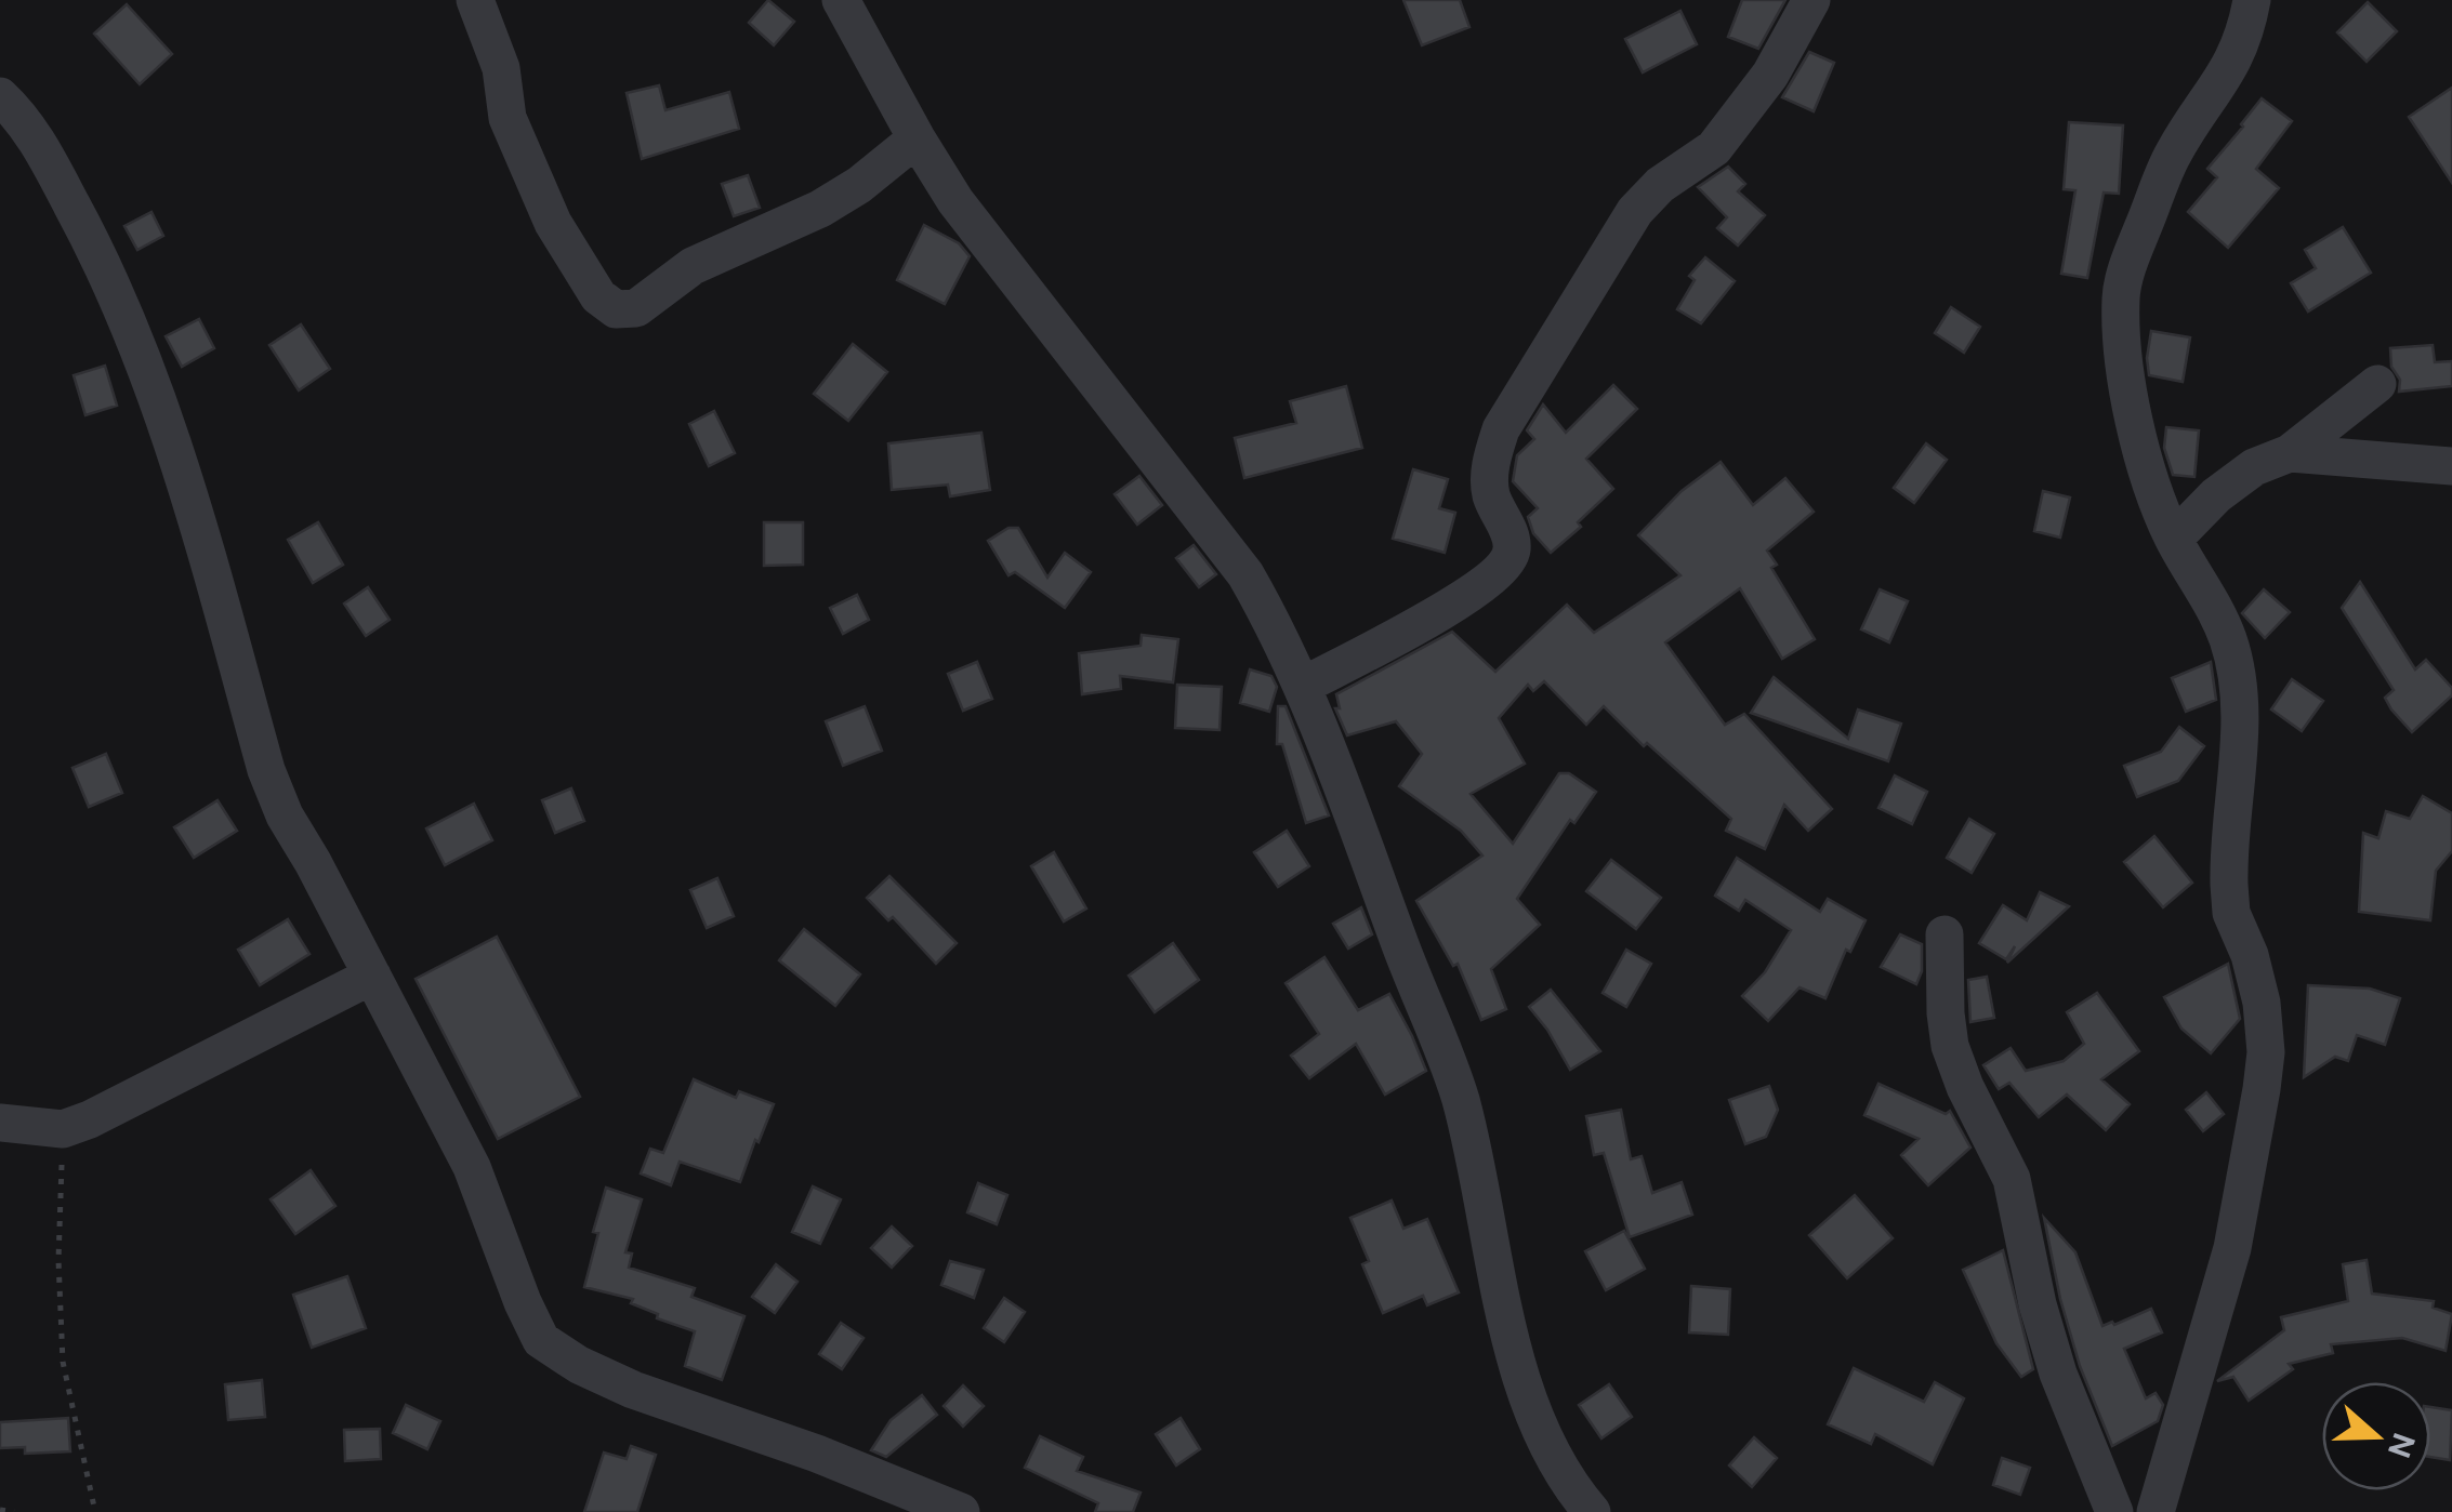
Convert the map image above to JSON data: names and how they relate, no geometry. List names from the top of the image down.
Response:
{
  "north": "right"
}
